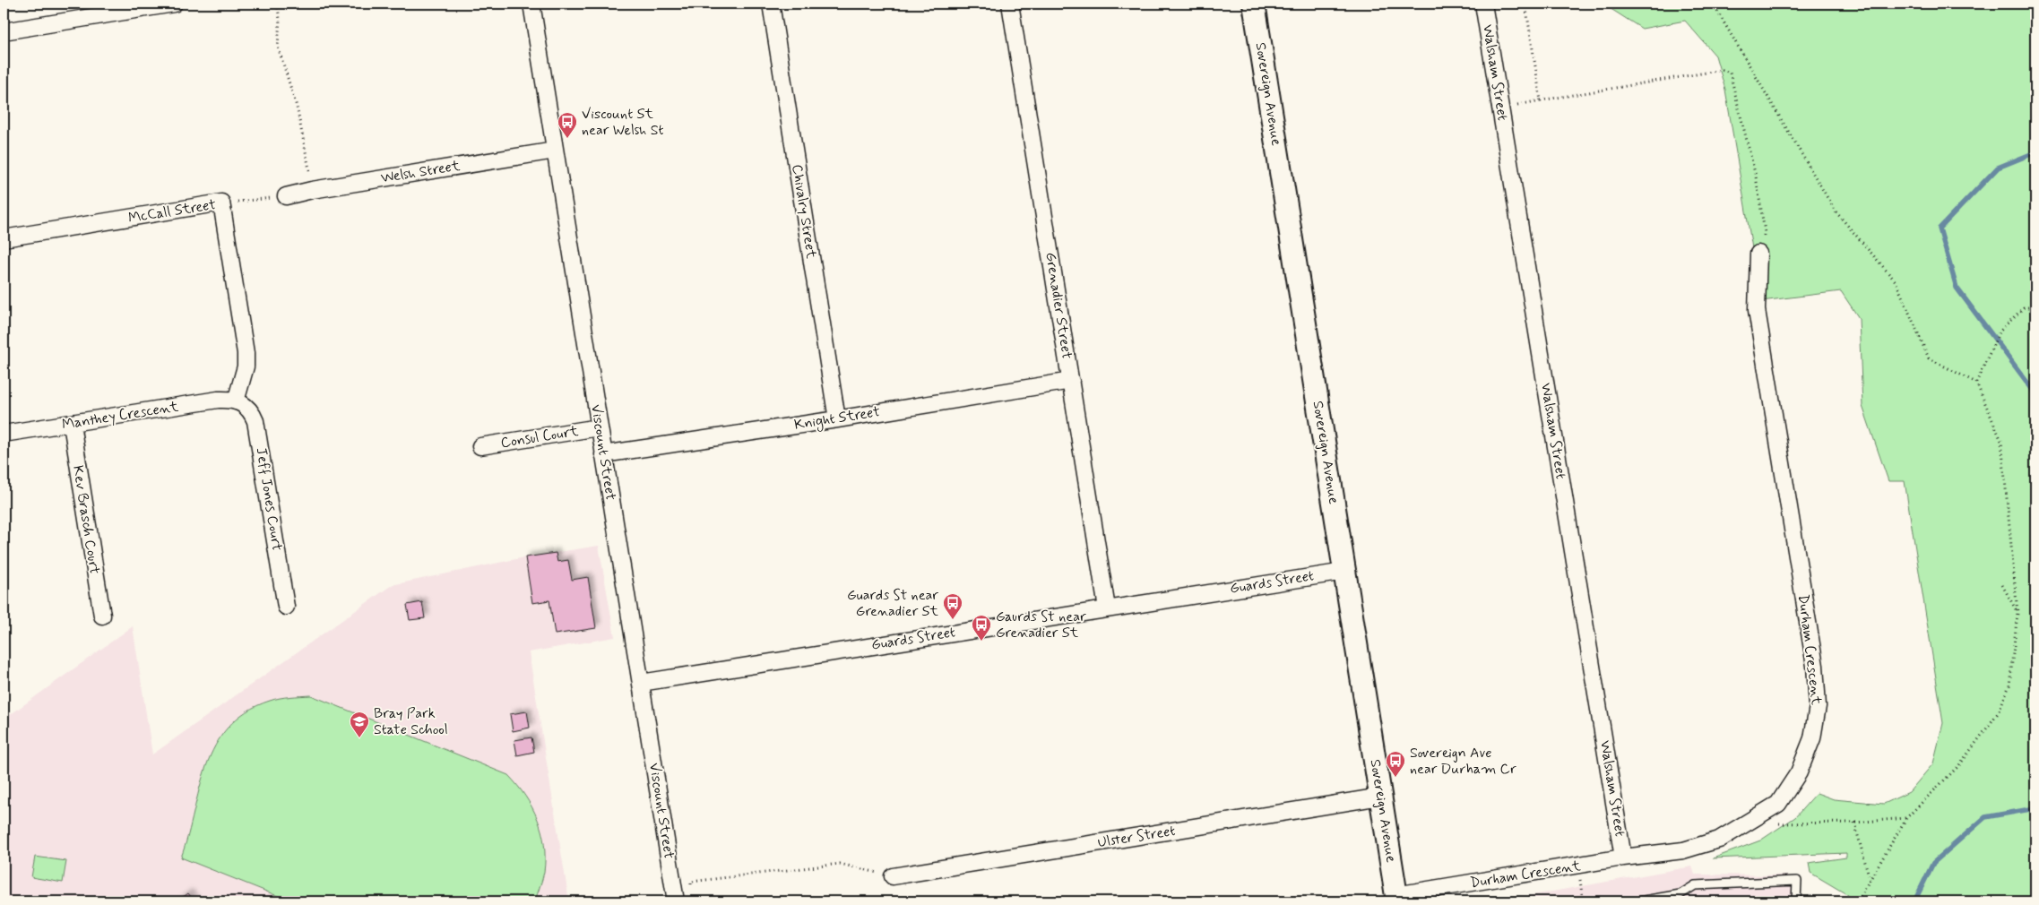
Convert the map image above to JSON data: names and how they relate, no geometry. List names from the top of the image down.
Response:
{
  "streets": {
    "street": [
      "Walsham Street",
      "Sovereign Avenue",
      "Welsh Street",
      "McCall Street",
      "Chivalry Street",
      "Grenadier Street",
      "Manthey Crescent",
      "Knight Street",
      "Consul Court",
      "Viscount Street",
      "Jeff Jones Court",
      "Kev Brasch Court",
      "Guards Street",
      "Durham Crescent",
      "Ulster Street"
    ]
  },
  "crossings": [
    ["Walsham Street", "Durham Crescent"],
    ["Sovereign Avenue", "Guards Street"],
    ["Sovereign Avenue", "Durham Crescent"],
    ["Sovereign Avenue", "Ulster Street"],
    ["Welsh Street", "Viscount Street"],
    ["McCall Street", "Manthey Crescent"],
    ["McCall Street", "Jeff Jones Court"],
    ["Chivalry Street", "Knight Street"],
    ["Grenadier Street", "Knight Street"],
    ["Grenadier Street", "Guards Street"],
    ["Manthey Crescent", "Jeff Jones Court"],
    ["Manthey Crescent", "Kev Brasch Court"],
    ["Knight Street", "Viscount Street"],
    ["Consul Court", "Viscount Street"],
    ["Viscount Street", "Guards Street"]
  ],
  "places": {
    "bus stop": [
      "Viscount St near Welsh St",
      "Guards St near Grenadier St",
      "Gaurds St near Grenadier St",
      "Sovereign Ave near Durham Cr"
    ],
    "school or university": ["Bray Park State School"]
  }
}
